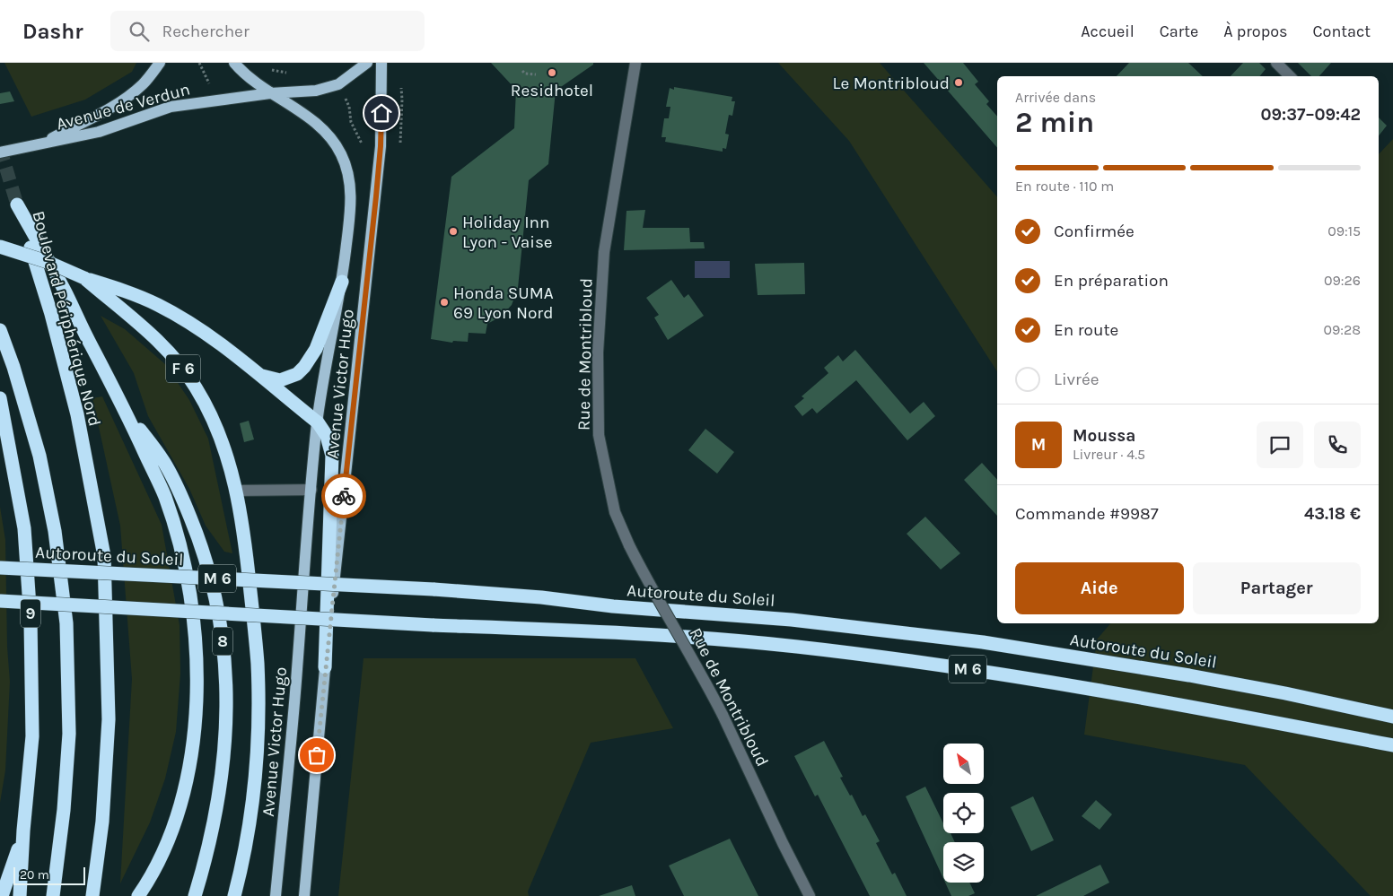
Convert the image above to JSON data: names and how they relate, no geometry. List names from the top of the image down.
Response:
{
  "streets": {
    "highway": [
      "Boulevard Périphérique Nord",
      "F 6",
      "Autoroute du Soleil",
      "M 6",
      "9",
      "8"
    ],
    "main road": ["Avenue de Verdun", "Avenue Victor Hugo"],
    "street": ["Rue de Montribloud"]
  },
  "crossings": [
    ["Avenue de Verdun", "Avenue Victor Hugo"],
    ["Boulevard Périphérique Nord", "8"]
  ],
  "places": [
    "Residhotel",
    "Le Montribloud",
    "Holiday Inn Lyon - Vaise",
    "Honda SUMA 69 Lyon Nord"
  ],
  "scale_bar": "20 m",
  "north": "top left",
  "page": {
    "header": "Dashr",
    "search": "Rechercher",
    "nav": [
      "Accueil",
      "Carte",
      "À propos",
      "Contact"
    ],
    "heading": ["2 min", "Arrivée dans", "09:37–09:42"],
    "panel": [
      "Moussa",
      "Livreur · 4.5",
      "Commande #9987",
      "43.18 €"
    ],
    "bar": "En route · 110 m",
    "list": [
      ["Confirmée", "09:15"],
      ["En préparation", "09:26"],
      ["En route", "09:28"],
      "Livrée"
    ],
    "round": "M",
    "buttons": ["Aide", "Partager"],
    "scale": "20 m"
  }
}
